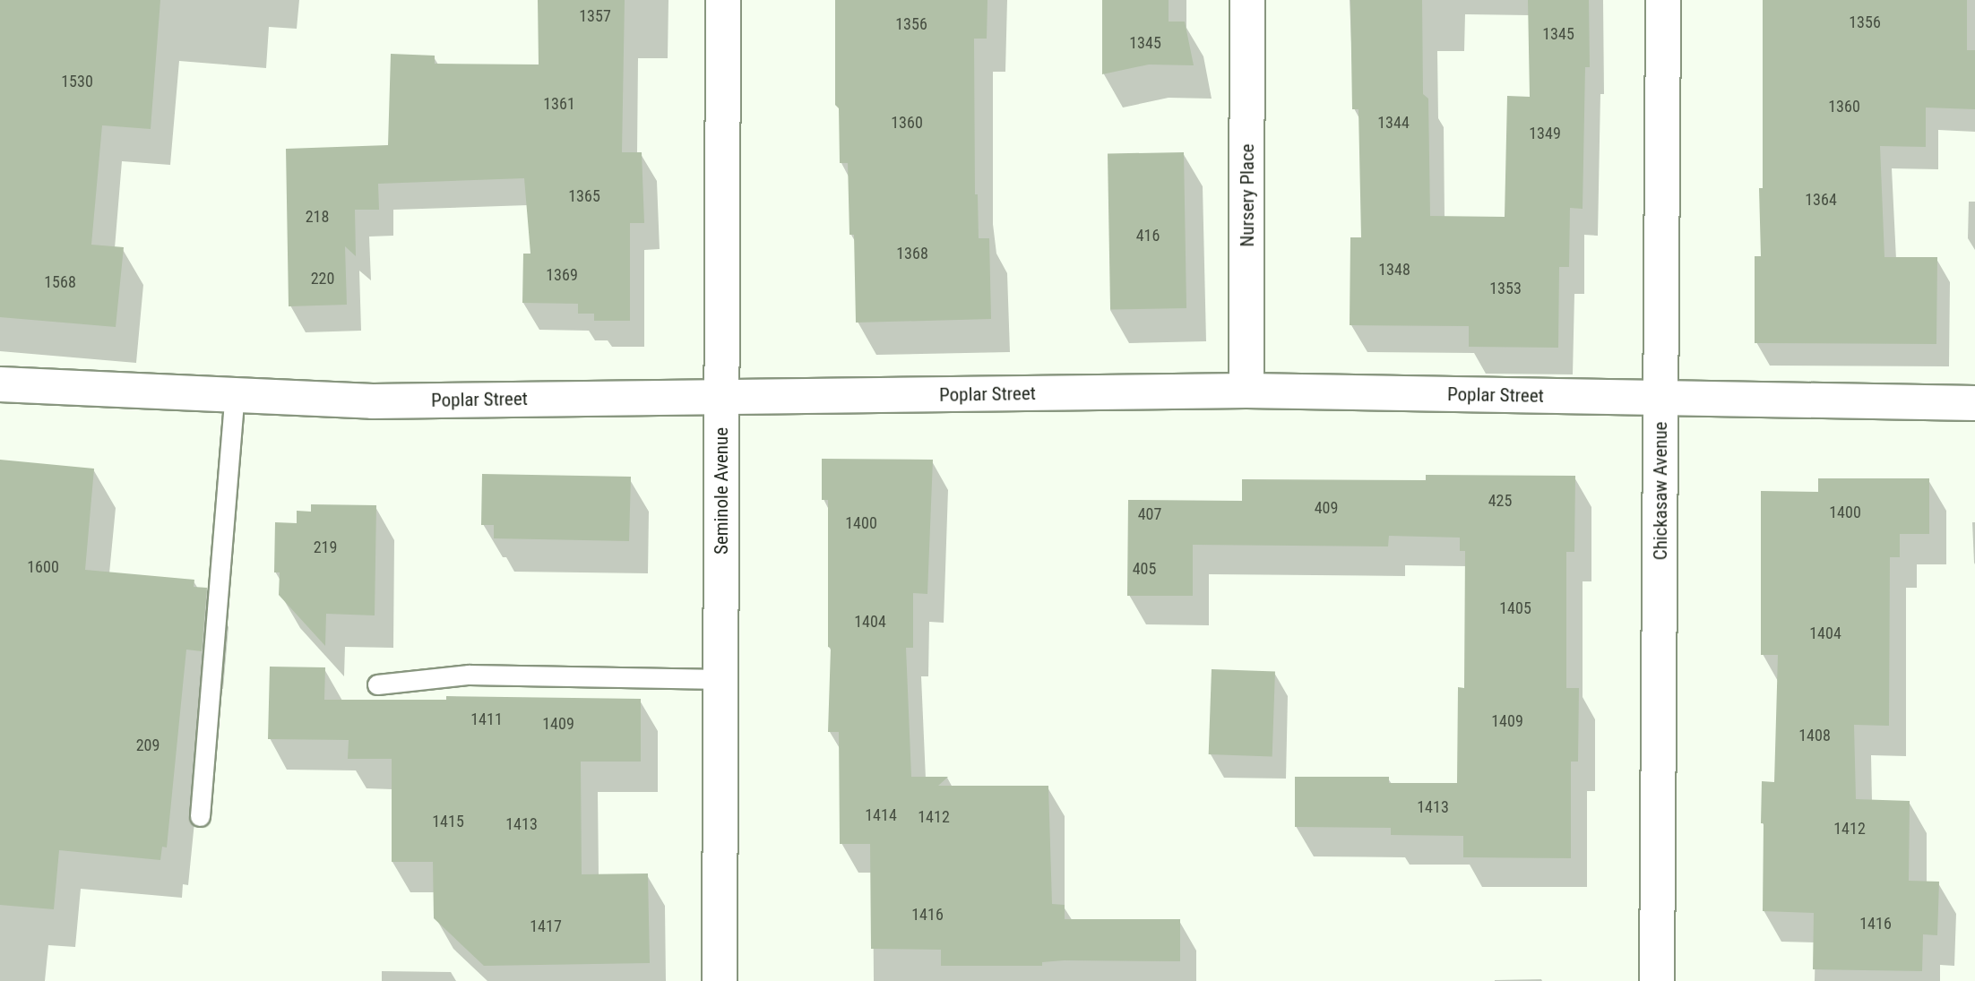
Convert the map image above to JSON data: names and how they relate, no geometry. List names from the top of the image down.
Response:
{
  "streets": {
    "street": [
      "Nursery Place",
      "Poplar Street",
      "Seminole Avenue",
      "Chickasaw Avenue"
    ]
  },
  "crossings": [
    ["Nursery Place", "Poplar Street"],
    ["Poplar Street", "Seminole Avenue"],
    ["Poplar Street", "Chickasaw Avenue"]
  ],
  "house_numbers": [
    "1357",
    "1356",
    "1356",
    "1345",
    "1345",
    "1530",
    "1361",
    "1360",
    "1360",
    "1344",
    "1349",
    "1365",
    "1364",
    "218",
    "416",
    "1368",
    "1348",
    "1369",
    "220",
    "1568",
    "1353",
    "425",
    "409",
    "1400",
    "407",
    "1400",
    "219",
    "1600",
    "405",
    "1405",
    "1404",
    "1404",
    "1411",
    "1409",
    "1409",
    "1408",
    "209",
    "1413",
    "1414",
    "1412",
    "1415",
    "1413",
    "1412",
    "1416",
    "1416",
    "1417"
  ]
}
